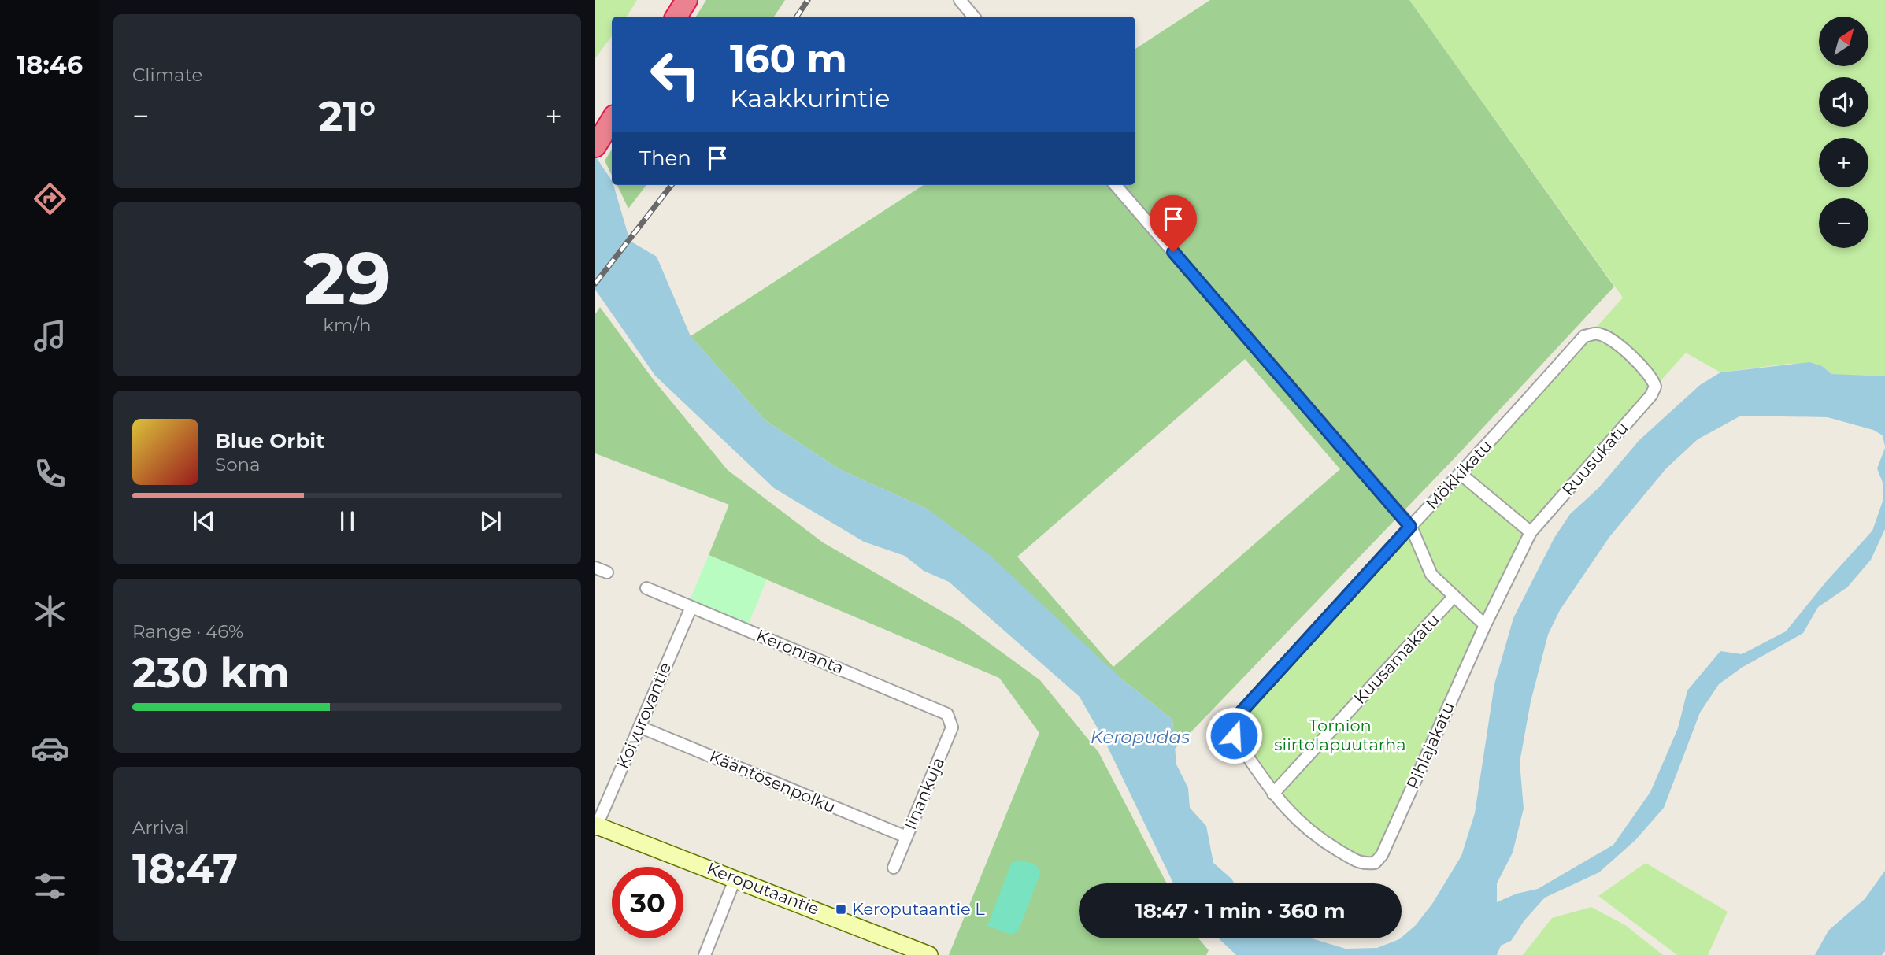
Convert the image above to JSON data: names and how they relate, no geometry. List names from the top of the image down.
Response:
{
  "streets": {
    "street": [
      "Ruusukatu",
      "Mökkikatu",
      "Keronranta",
      "Kuusamakatu",
      "Koivurovantie",
      "Pihlajakatu",
      "Kääntösenpolku",
      "Iinankuja",
      "Keroputaantie"
    ]
  },
  "crossings": [
    ["Ruusukatu", "Mökkikatu"],
    ["Mökkikatu", "Kuusamakatu"],
    ["Mökkikatu", "Pihlajakatu"],
    ["Keronranta", "Koivurovantie"],
    ["Keronranta", "Iinankuja"],
    ["Kuusamakatu", "Pihlajakatu"],
    ["Koivurovantie", "Kääntösenpolku"],
    ["Koivurovantie", "Keroputaantie"],
    ["Kääntösenpolku", "Iinankuja"]
  ],
  "water": ["Keropudas"],
  "parks": ["Tornion siirtolapuutarha"],
  "places": {
    "transit": ["Keroputaantie L"]
  },
  "north": "top right",
  "page": {
    "tabs": "18:46",
    "tile": [
      "Climate",
      ["29", "km/h"],
      ["Range · 46%", "230 km"],
      ["Arrival", "18:47"]
    ],
    "map_buttons": ["+", "−"],
    "turn": ["160 m", "Kaakkurintie"],
    "heat": ["−", "21°", "+"],
    "then": "Then",
    "song": ["Blue Orbit", "Sona"],
    "limit": "30",
    "trip": "18:47 · 1 min · 360 m"
  }
}
